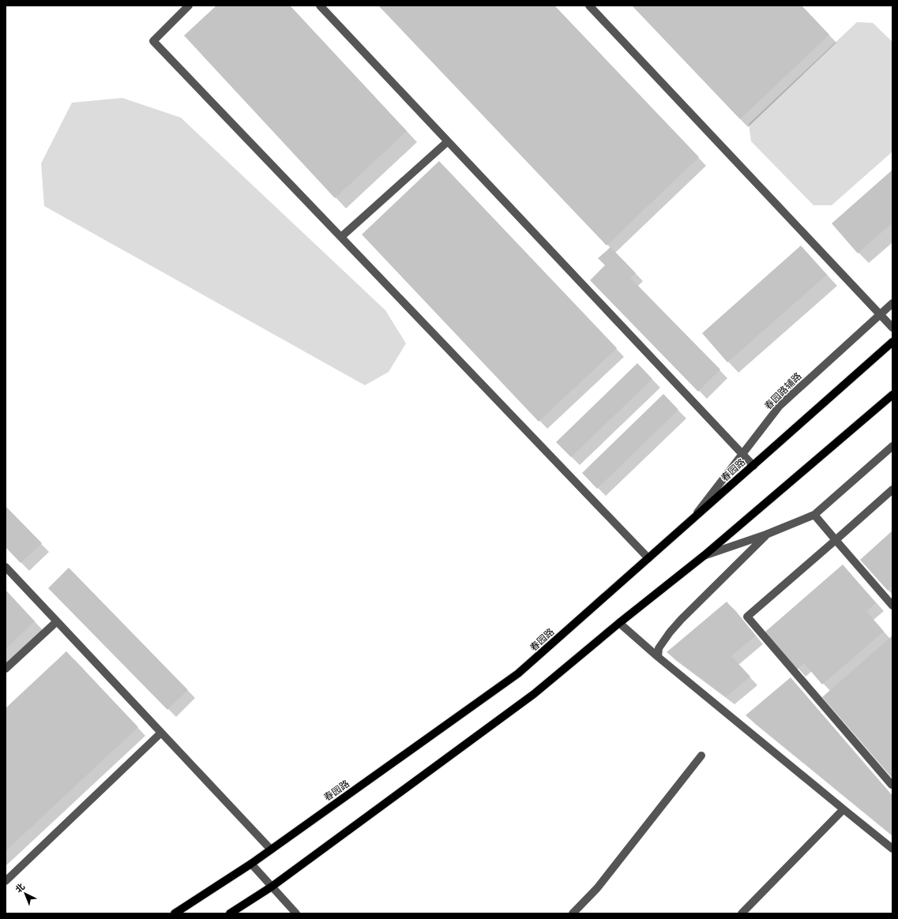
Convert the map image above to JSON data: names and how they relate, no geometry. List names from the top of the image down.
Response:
{
  "streets": {
    "main road": ["春园路"],
    "street": ["春园路辅路"]
  },
  "crossings": [
    ["春园路辅路", "春园路"]
  ],
  "north": "top left"
}
